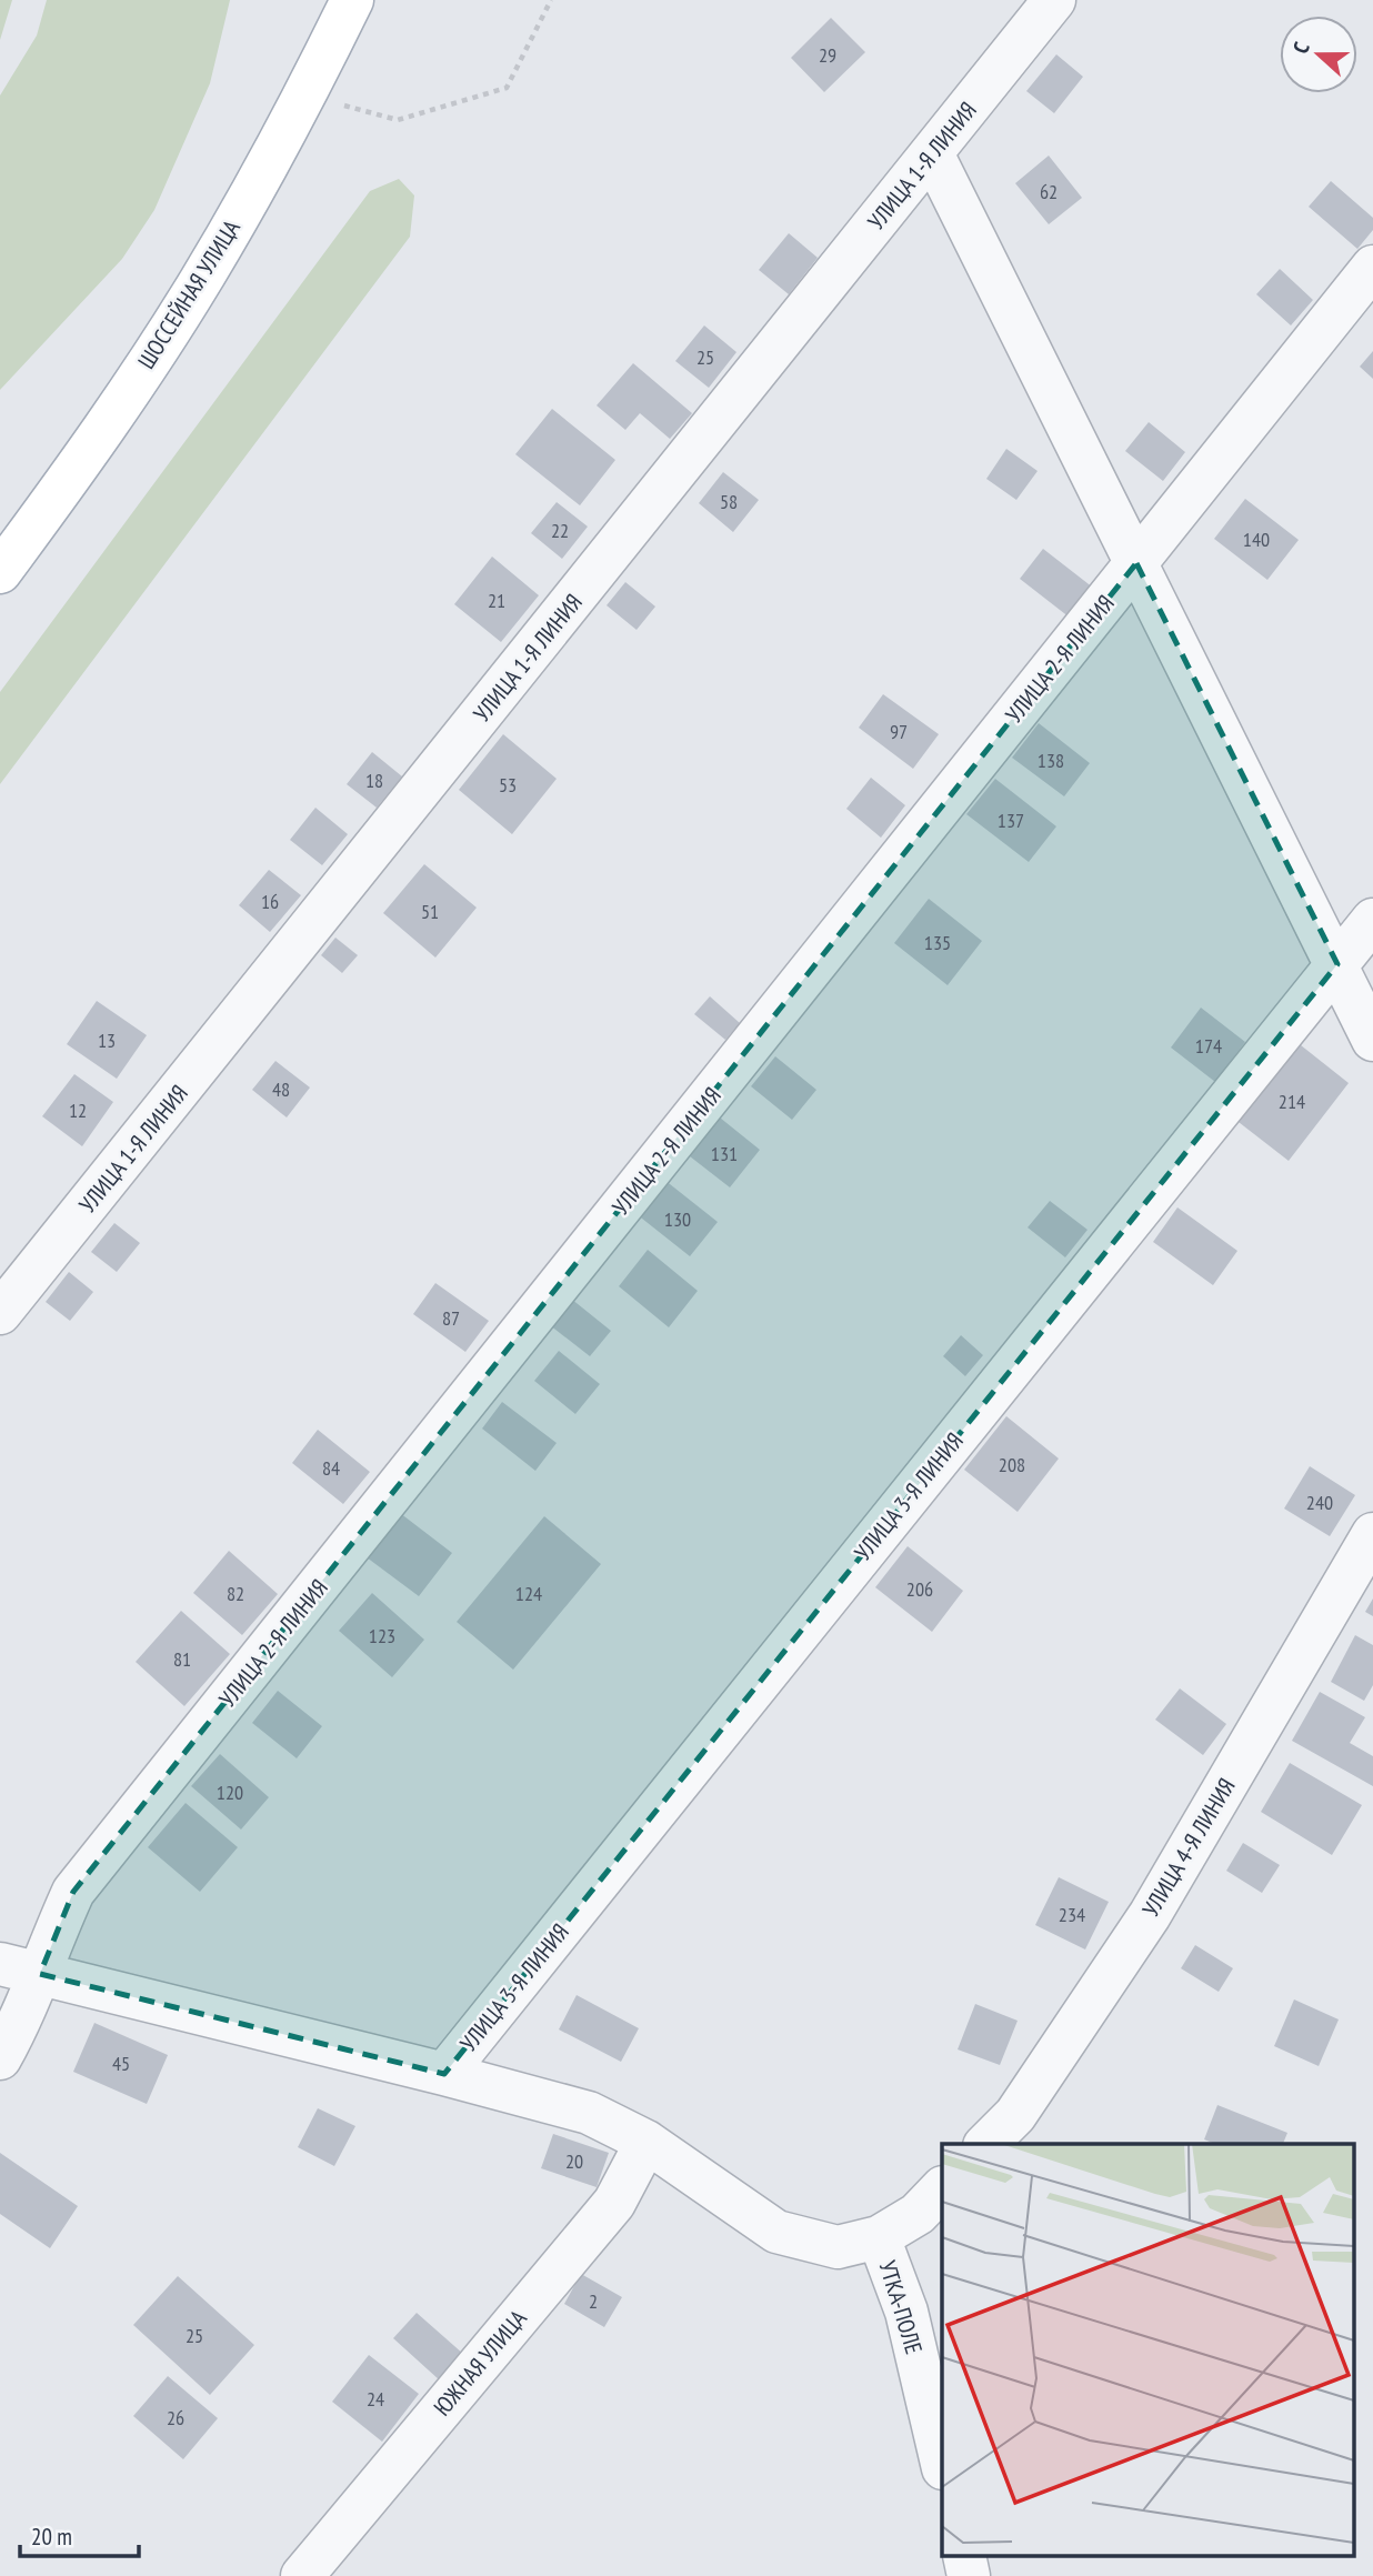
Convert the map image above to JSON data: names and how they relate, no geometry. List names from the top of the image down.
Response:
{
  "streets": {
    "main road": ["ШОССЕЙНАЯ УЛИЦА"],
    "street": [
      "УЛИЦА 1-Я ЛИНИЯ",
      "УЛИЦА 2-Я ЛИНИЯ",
      "УЛИЦА 3-Я ЛИНИЯ",
      "УЛИЦА 4-Я ЛИНИЯ",
      "УТКА-ПОЛЕ",
      "ЮЖНАЯ УЛИЦА"
    ]
  },
  "house_numbers": [
    "29",
    "62",
    "25",
    "58",
    "22",
    "140",
    "21",
    "97",
    "138",
    "18",
    "53",
    "137",
    "16",
    "51",
    "135",
    "13",
    "174",
    "48",
    "214",
    "12",
    "131",
    "130",
    "87",
    "208",
    "84",
    "240",
    "206",
    "82",
    "124",
    "123",
    "81",
    "120",
    "234",
    "45",
    "20",
    "2",
    "25",
    "24",
    "26"
  ],
  "scale_bar": "20 m",
  "north": "left"
}
